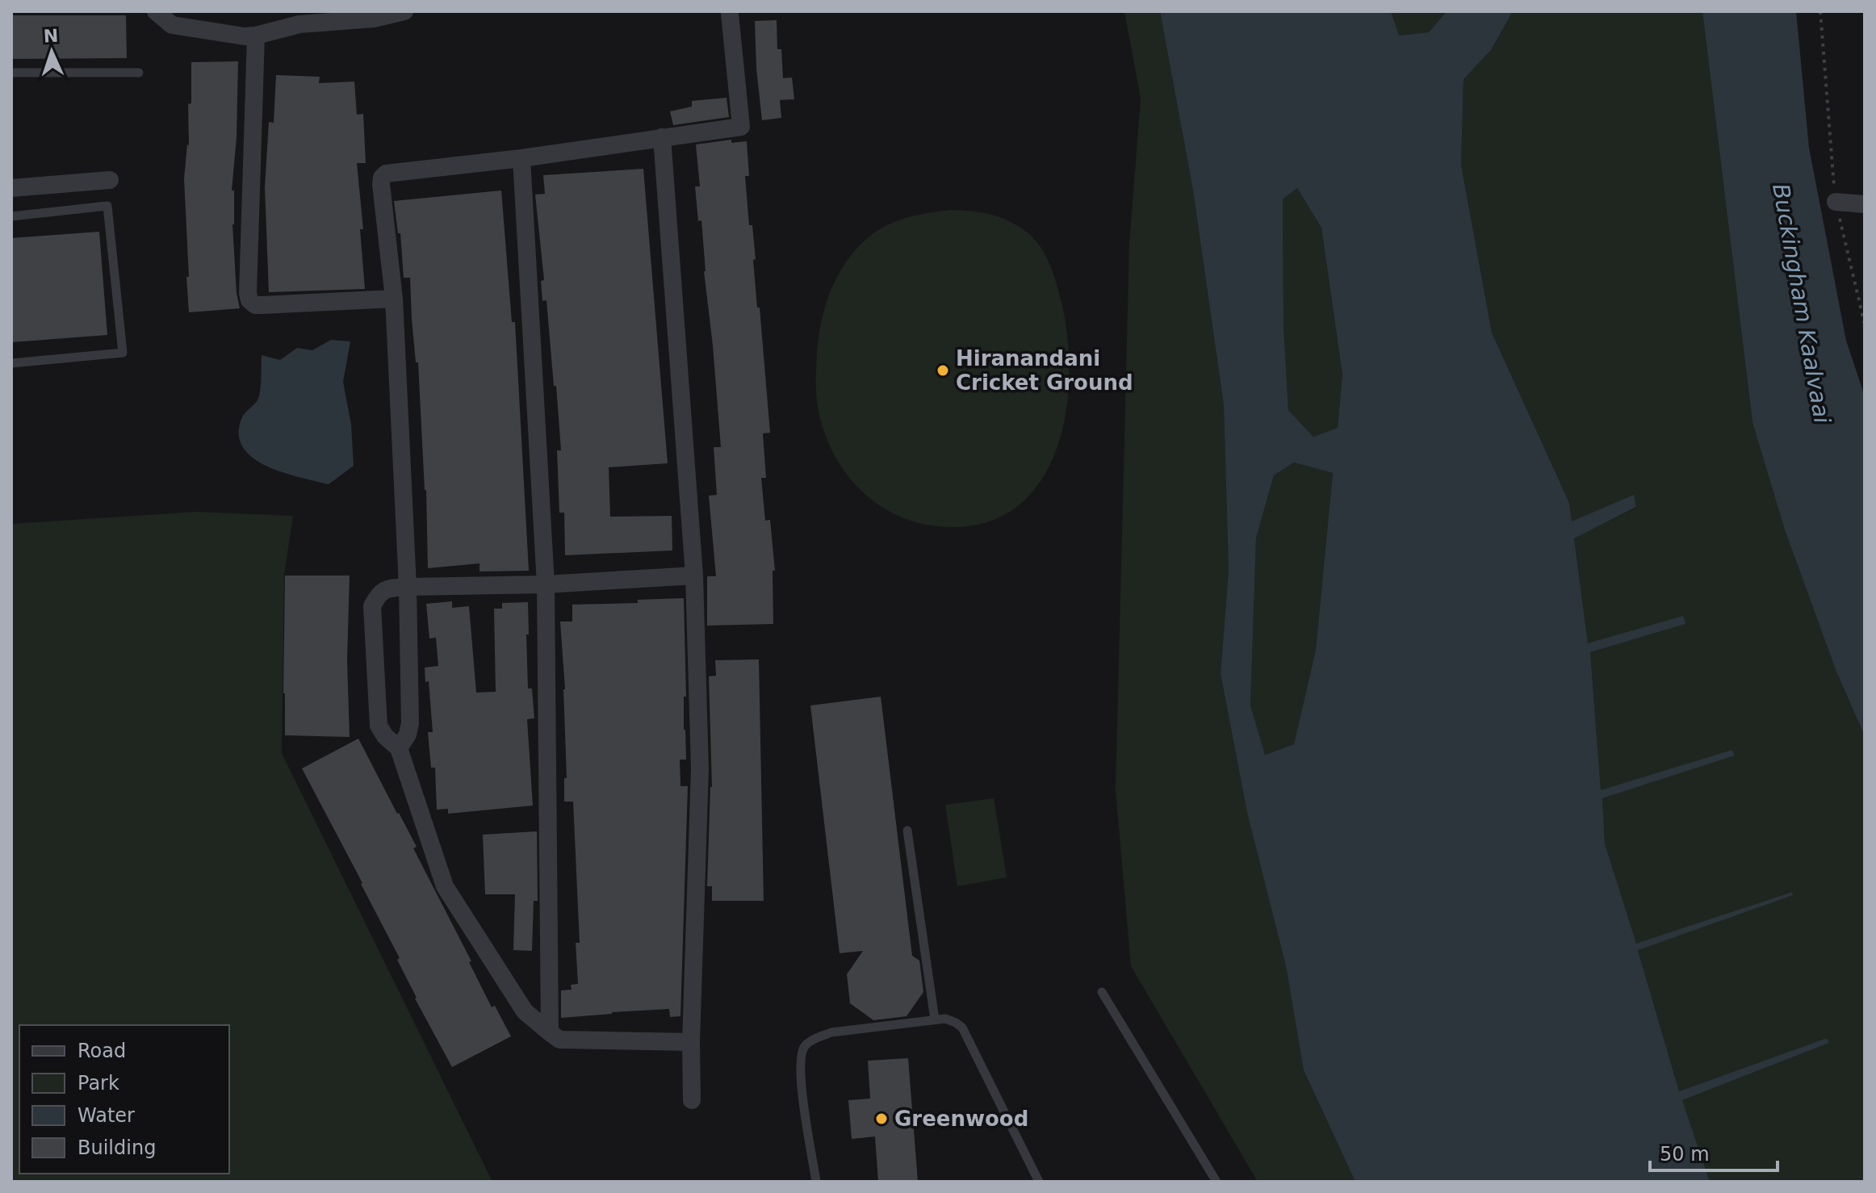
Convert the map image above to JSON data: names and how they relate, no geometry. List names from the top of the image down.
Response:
{
  "water": ["Buckingham Kaalvaai"],
  "places": ["Hiranandani Cricket Ground", "Greenwood"],
  "legend": [
    "Road",
    "Park",
    "Water",
    "Building"
  ],
  "scale_bar": "50 m",
  "north": "top"
}
